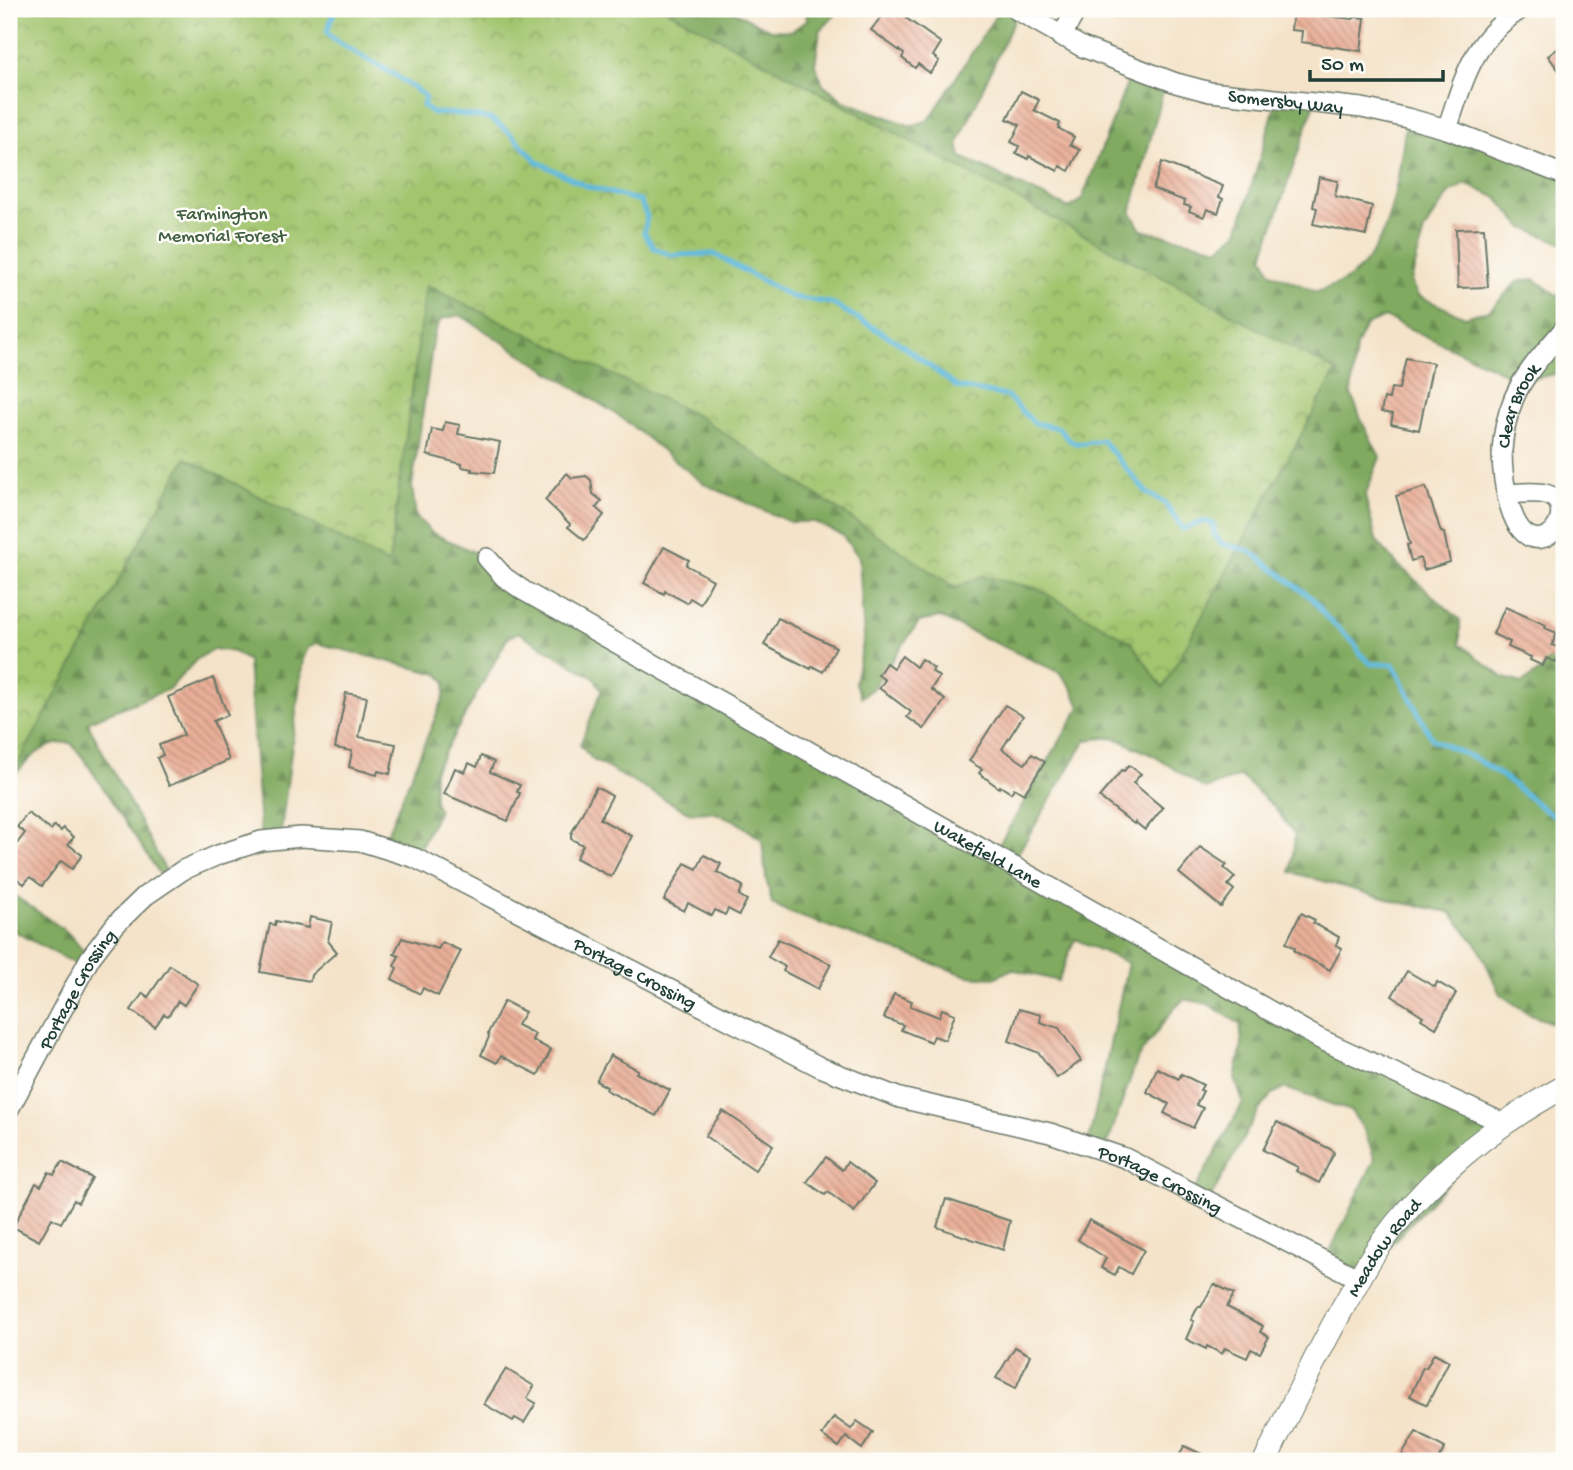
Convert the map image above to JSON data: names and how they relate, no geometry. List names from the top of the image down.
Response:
{
  "streets": {
    "street": [
      "Somersby Way",
      "Clear Brook",
      "Wakefield Lane",
      "Portage Crossing",
      "Meadow Road"
    ]
  },
  "crossings": [
    ["Wakefield Lane", "Meadow Road"],
    ["Portage Crossing", "Meadow Road"]
  ],
  "parks": ["Farmington Memorial Forest"],
  "scale_bar": "50 m"
}
